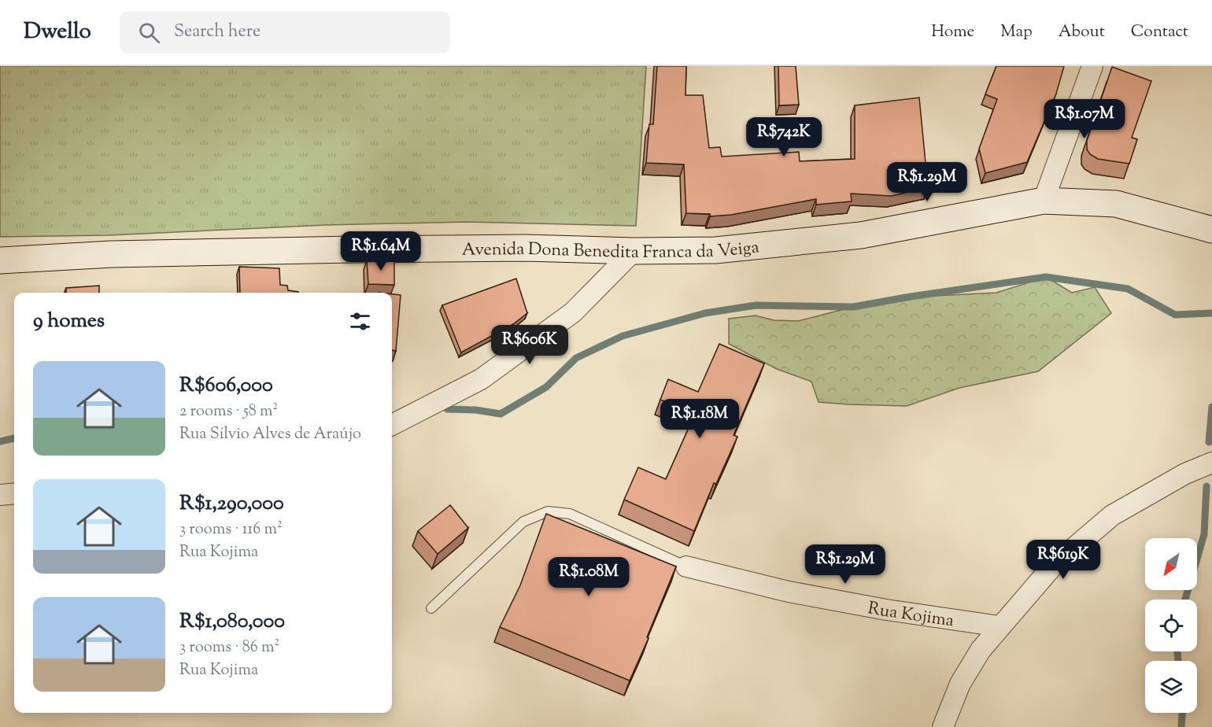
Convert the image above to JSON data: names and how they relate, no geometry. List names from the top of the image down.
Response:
{
  "streets": {
    "main road": ["Avenida Dona Benedita Franca da Veiga"],
    "street": ["Rua Kojima"]
  },
  "north": "bottom left",
  "page": {
    "header": "Dwello",
    "search": "Search here",
    "nav": [
      "Home",
      "Map",
      "About",
      "Contact"
    ],
    "price": [
      "R$1.07M",
      "R$742K",
      "R$1.29M",
      "R$1.64M",
      "R$606K",
      "R$1.18M",
      "R$619K",
      "R$1.29M",
      "R$1.08M"
    ],
    "heading": "9 homes",
    "list": [
      {
        "name": "R$606,000",
        "note": "2 rooms · 58 m² · Rua Sílvio Alves de Araújo"
      },
      {
        "name": "R$1,290,000",
        "note": "3 rooms · 116 m² · Rua Kojima"
      },
      {
        "name": "R$1,080,000",
        "note": "3 rooms · 86 m² · Rua Kojima"
      }
    ]
  }
}
